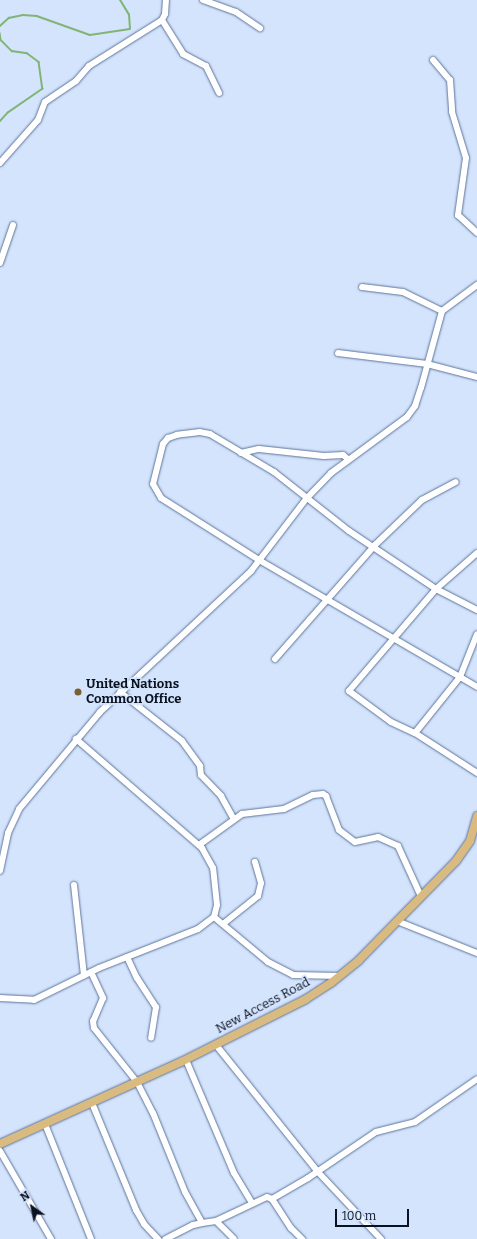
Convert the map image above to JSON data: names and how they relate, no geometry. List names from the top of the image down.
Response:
{
  "streets": {
    "main road": ["New Access Road"]
  },
  "places": ["United Nations Common Office"],
  "scale_bar": "100 m",
  "north": "top left"
}
